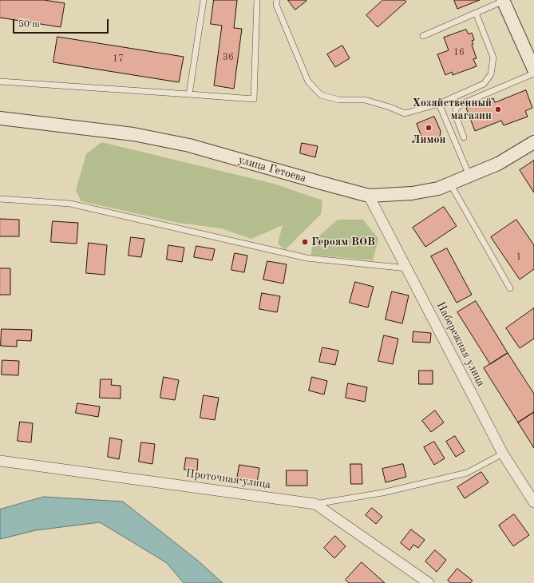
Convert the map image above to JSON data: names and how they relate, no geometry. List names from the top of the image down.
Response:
{
  "streets": {
    "street": ["улица Гетоева", "Набережная улица", "Проточная улица"]
  },
  "crossings": [
    ["улица Гетоева", "Набережная улица"]
  ],
  "places": ["Хозяйственный магазин", "Лимон", "Героям ВОВ"],
  "house_numbers": [
    "16",
    "36",
    "17",
    "1"
  ],
  "scale_bar": "50 m"
}
